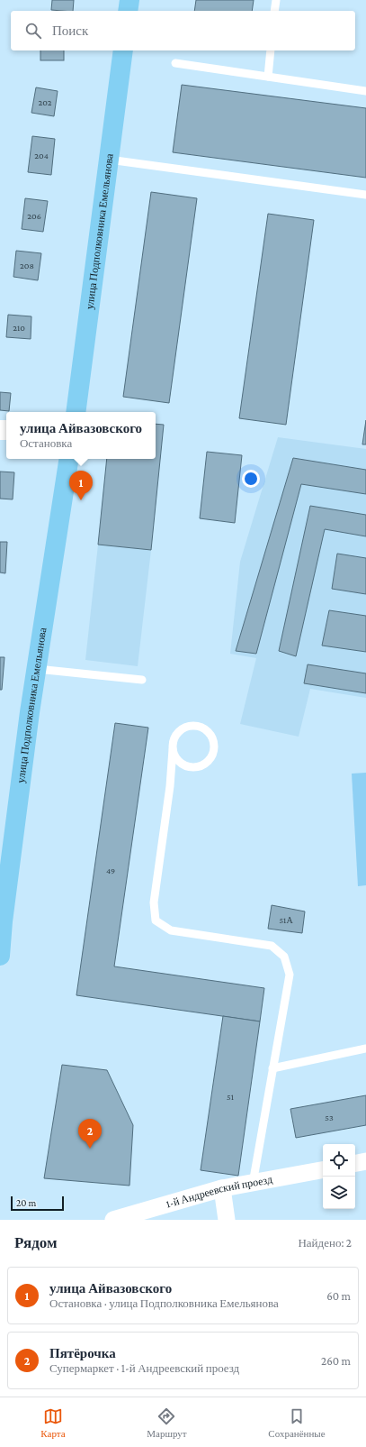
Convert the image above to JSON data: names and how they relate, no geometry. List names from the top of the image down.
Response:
{
  "streets": {
    "main road": ["улица Подполковника Емельянова"],
    "street": ["1-й Андреевский проезд"]
  },
  "house_numbers": [
    "202",
    "204",
    "206",
    "208",
    "210",
    "49",
    "51А",
    "51",
    "53"
  ],
  "scale_bar": "20 m",
  "page": {
    "search": "Поиск",
    "popup": ["улица Айвазовского", "Остановка"],
    "pins": ["1", "2"],
    "scale": "20 m",
    "heading": ["Рядом", "Найдено: 2"],
    "list": [
      {
        "mark": "1",
        "name": "улица Айвазовского",
        "note": "Остановка · улица Подполковника Емельянова",
        "value": "60 m"
      },
      {
        "mark": "2",
        "name": "Пятёрочка",
        "note": "Супермаркет · 1-й Андреевский проезд",
        "value": "260 m"
      }
    ],
    "nav": ["Карта", "Маршрут", "Сохранённые"]
  }
}
